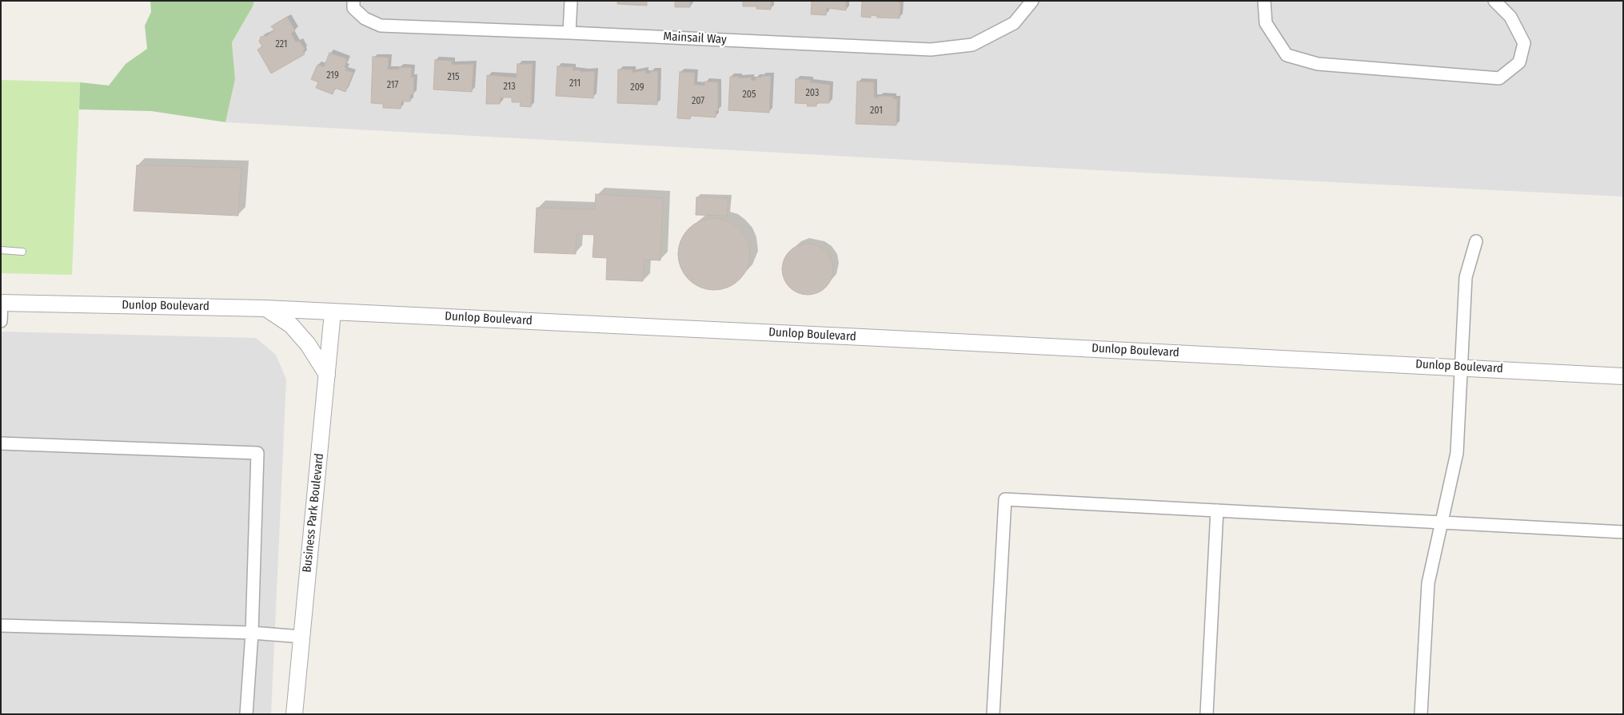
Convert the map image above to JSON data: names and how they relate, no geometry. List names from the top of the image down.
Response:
{
  "streets": {
    "street": ["Mainsail Way", "Dunlop Boulevard", "Business Park Boulevard"]
  },
  "crossings": [
    ["Dunlop Boulevard", "Business Park Boulevard"]
  ],
  "house_numbers": [
    "221",
    "219",
    "215",
    "211",
    "217",
    "213",
    "209",
    "203",
    "205",
    "207",
    "201"
  ]
}
